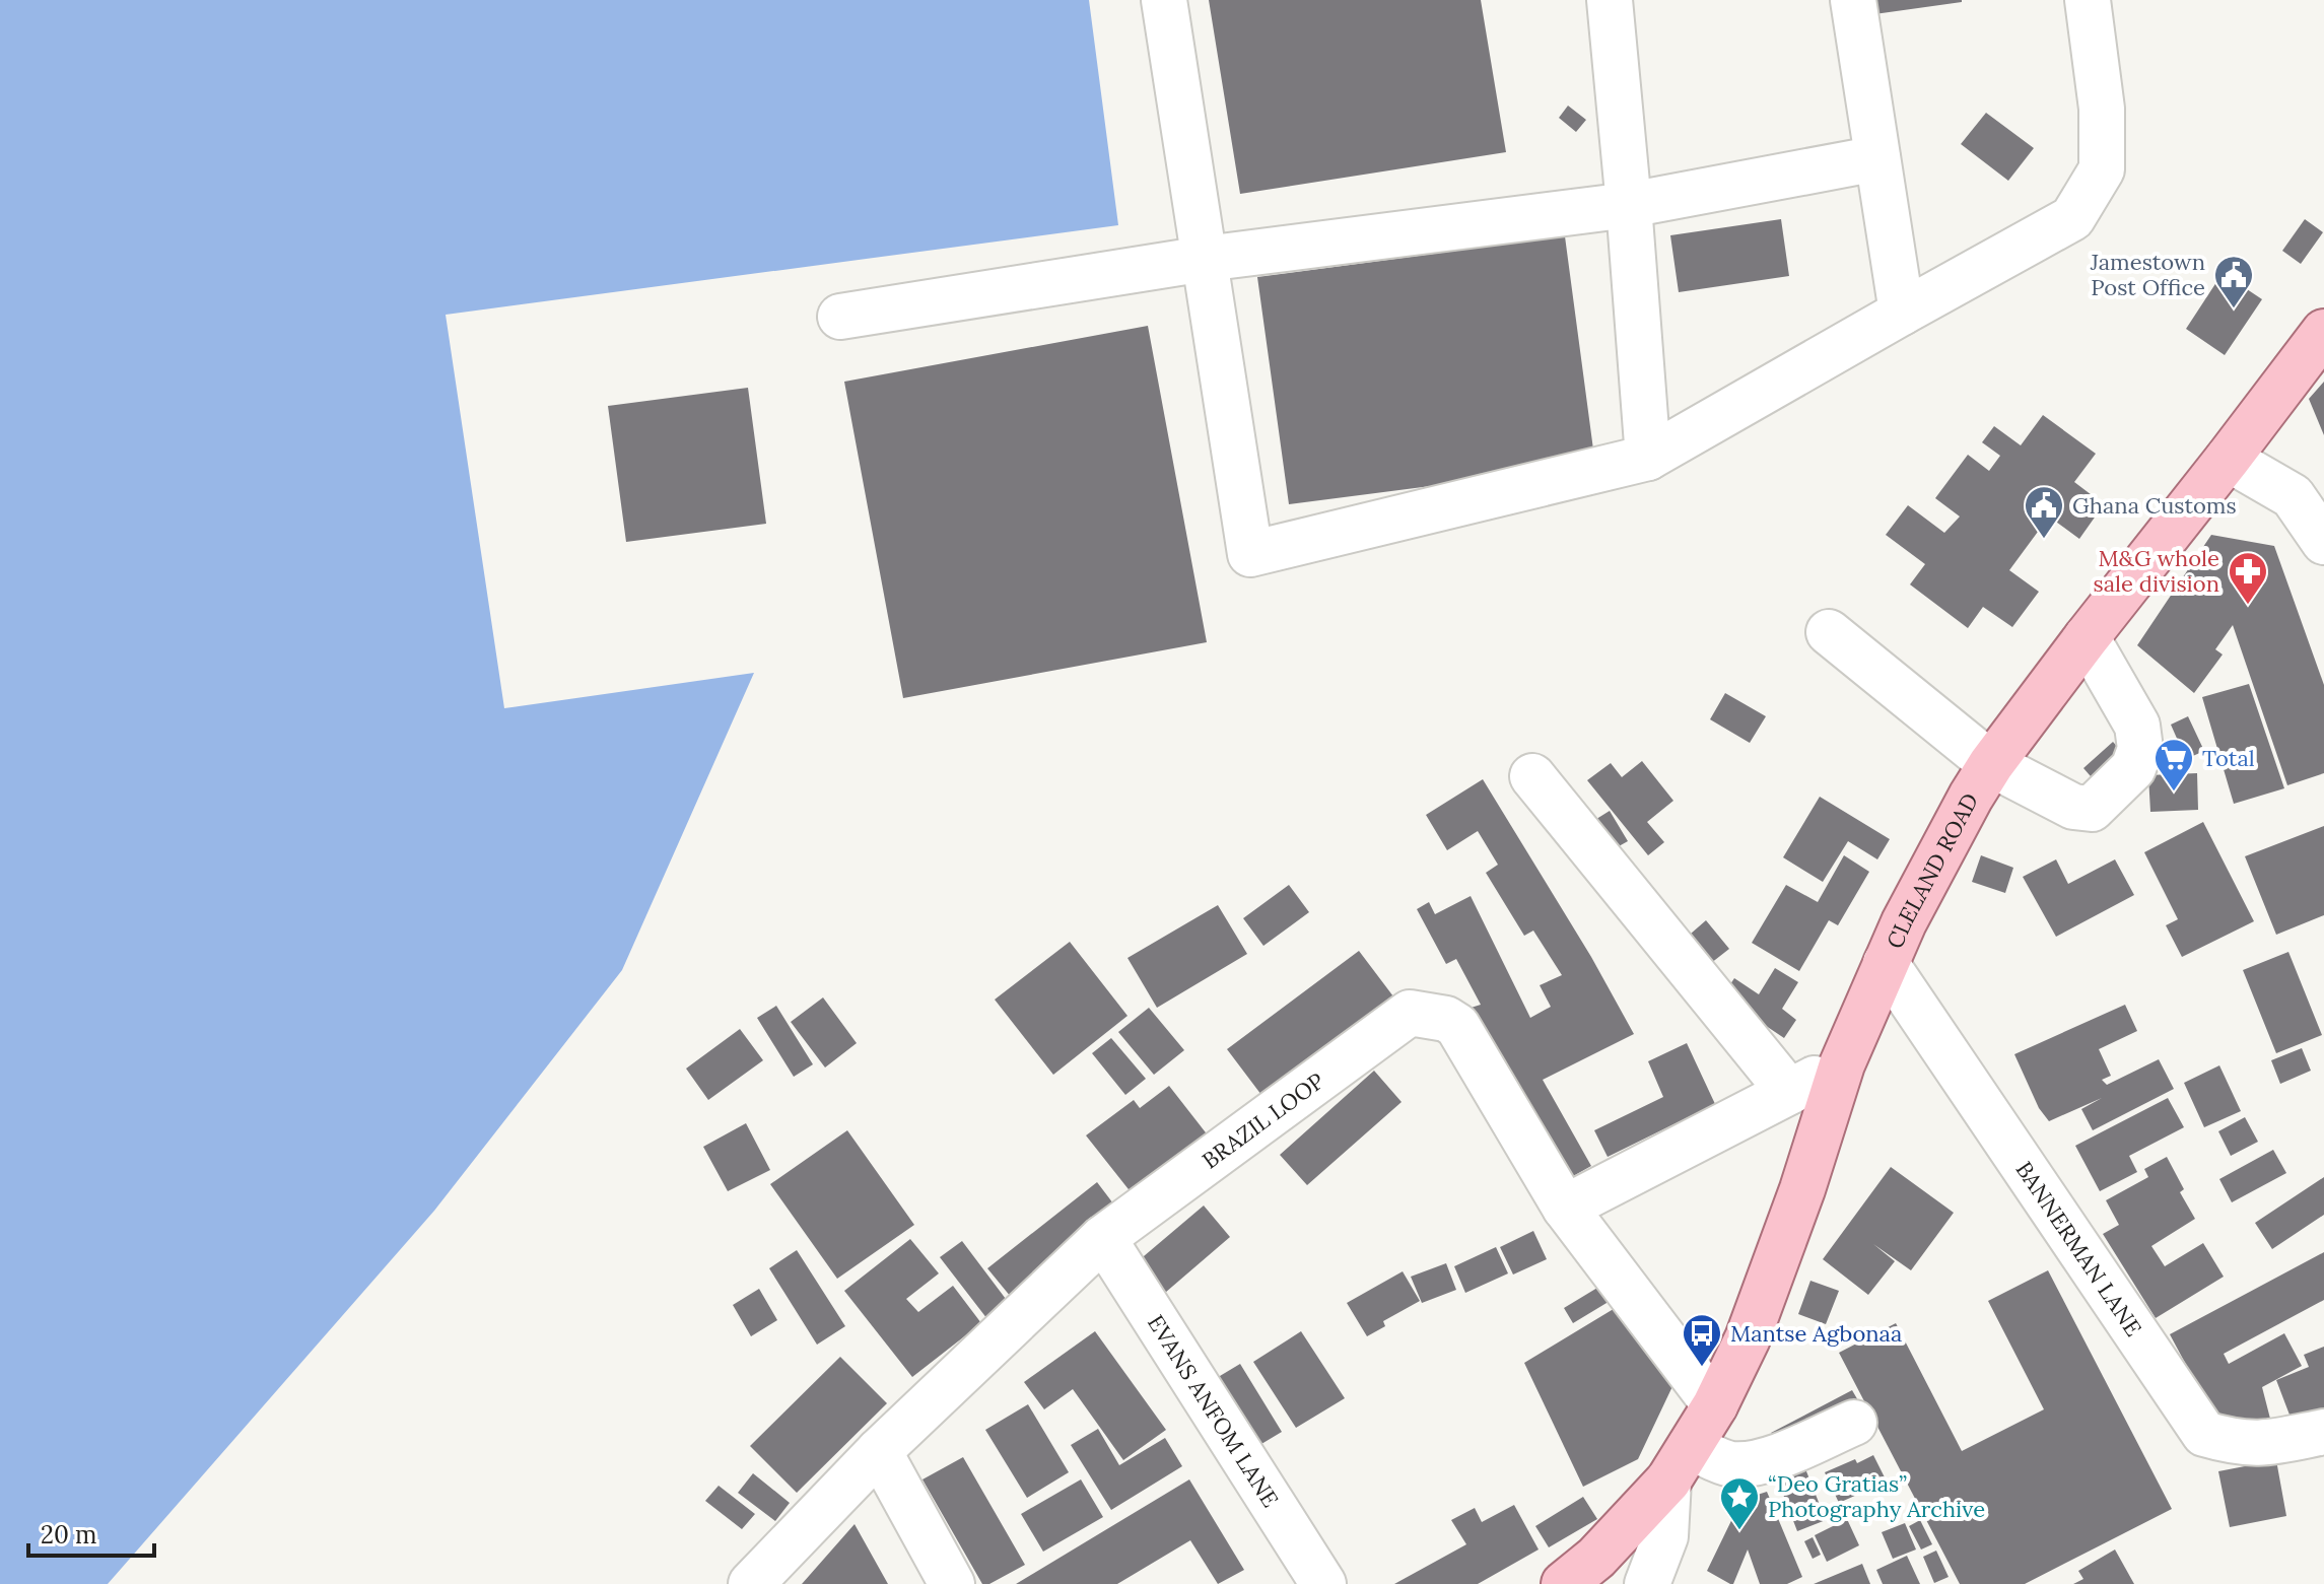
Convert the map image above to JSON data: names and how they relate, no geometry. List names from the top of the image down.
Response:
{
  "streets": {
    "main road": ["CLELAND ROAD"],
    "street": ["BRAZIL LOOP", "BANNERMAN LANE", "EVANS ANFOM LANE"]
  },
  "crossings": [
    ["CLELAND ROAD", "BRAZIL LOOP"],
    ["CLELAND ROAD", "BANNERMAN LANE"],
    ["BRAZIL LOOP", "EVANS ANFOM LANE"]
  ],
  "places": {
    "public building": ["Jamestown Post Office", "Ghana Customs"],
    "pharmacy": ["M&G whole sale division"],
    "supermarket": ["Total"],
    "bus stop": ["Mantse Agbonaa"],
    "place": ["“Deo Gratias” Photography Archive"]
  },
  "scale_bar": "20 m"
}
